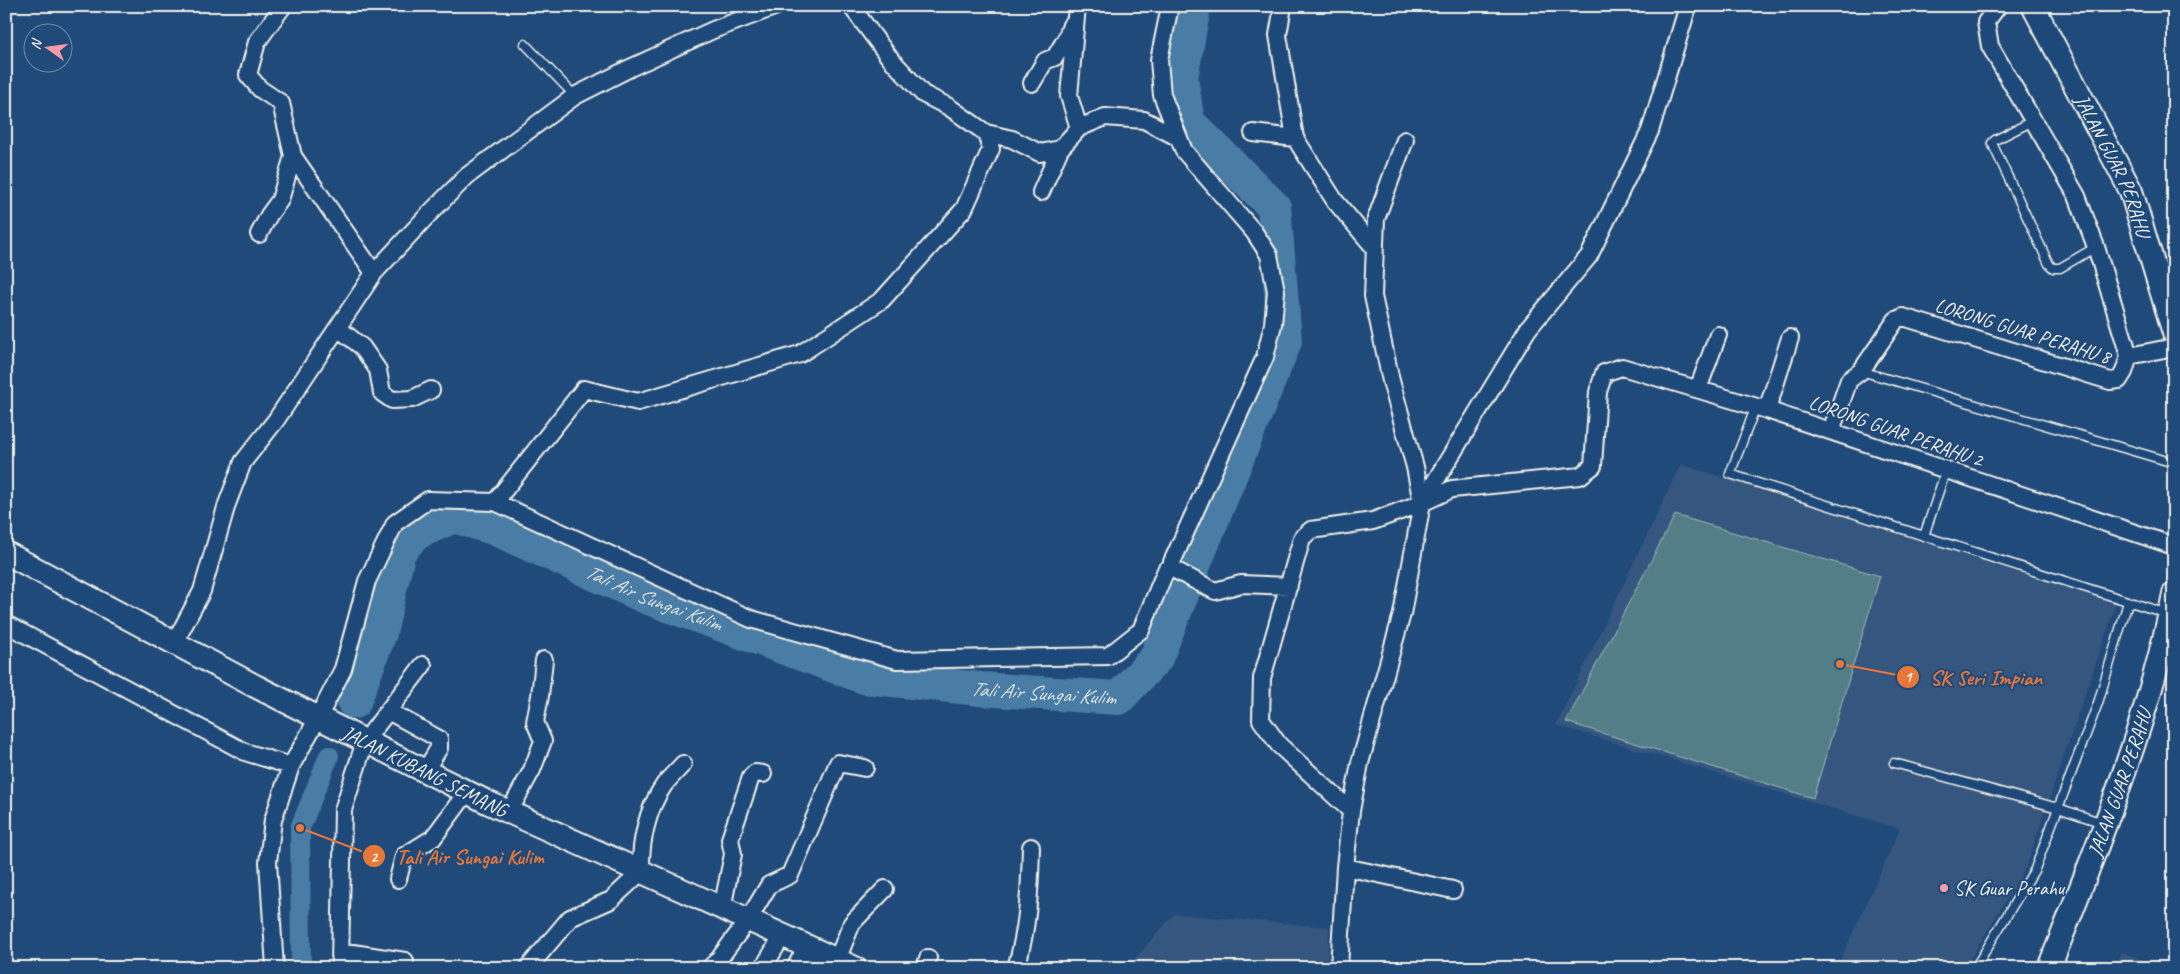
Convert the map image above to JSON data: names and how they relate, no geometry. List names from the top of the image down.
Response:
{
  "streets": {
    "main road": ["JALAN GUAR PERAHU", "JALAN KUBANG SEMANG"],
    "street": ["LORONG GUAR PERAHU 8", "LORONG GUAR PERAHU 2"]
  },
  "water": ["Tali Air Sungai Kulim"],
  "places": ["SK Seri Impian", "Tali Air Sungai Kulim", "SK Guar Perahu"],
  "north": "left"
}
